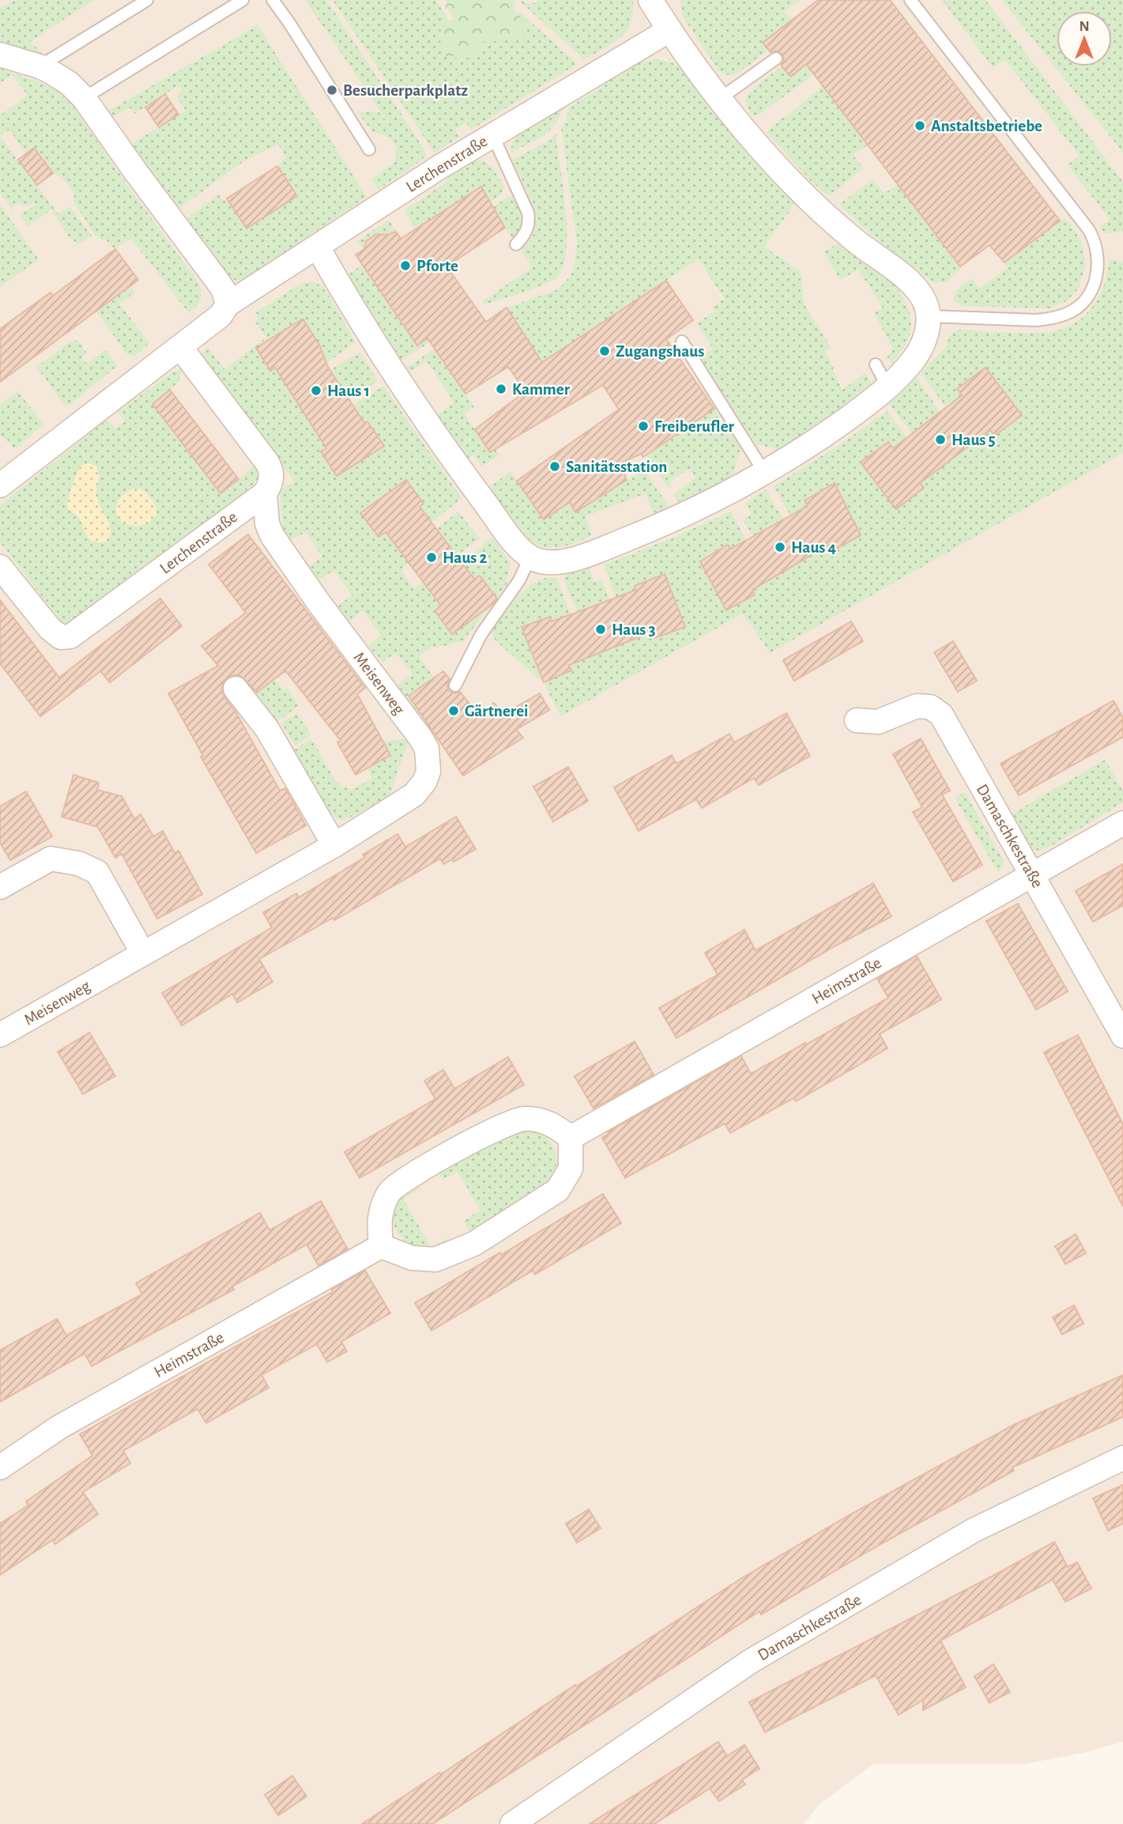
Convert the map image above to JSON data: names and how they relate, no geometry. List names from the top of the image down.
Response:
{
  "streets": {
    "street": [
      "Lerchenstraße",
      "Meisenweg",
      "Damaschkestraße",
      "Heimstraße"
    ]
  },
  "crossings": [
    ["Lerchenstraße", "Meisenweg"],
    ["Damaschkestraße", "Heimstraße"]
  ],
  "places": [
    "Besucherparkplatz",
    "Anstaltsbetriebe",
    "Pforte",
    "Zugangshaus",
    "Kammer",
    "Haus 1",
    "Freiberufler",
    "Haus 5",
    "Sanitätsstation",
    "Haus 4",
    "Haus 2",
    "Haus 3",
    "Gärtnerei"
  ],
  "north": "top"
}
